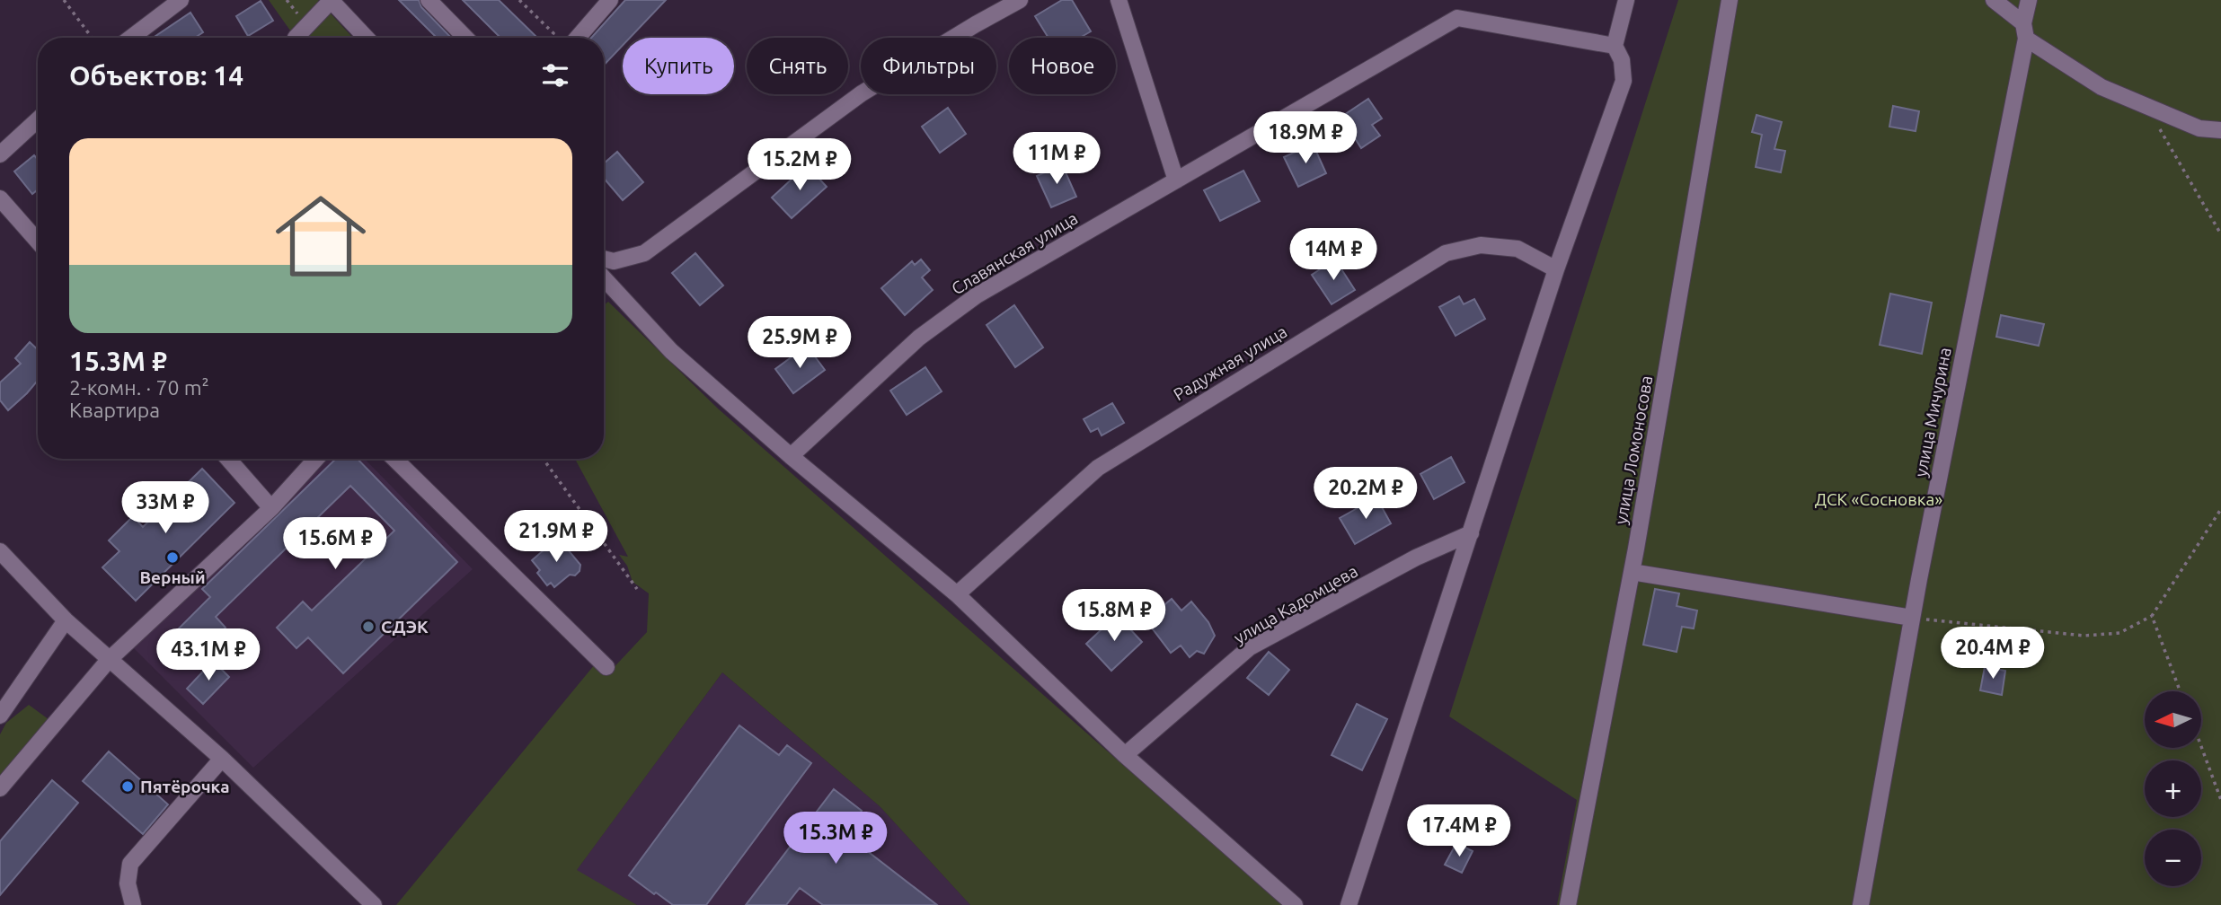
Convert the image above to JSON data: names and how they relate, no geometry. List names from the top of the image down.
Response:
{
  "streets": {
    "street": [
      "Славянская улица",
      "Радужная улица",
      "улица Мичурина",
      "улица Ломоносова",
      "улица Кадомцева"
    ]
  },
  "parks": ["ДСК «Сосновка»"],
  "places": ["Верный", "СДЭК", "Пятёрочка"],
  "north": "left",
  "page": {
    "chip": [
      "Купить",
      "Снять",
      "Фильтры",
      "Новое"
    ],
    "heading": "Объектов: 14",
    "price": [
      "18.9M ₽",
      "11M ₽",
      "15.2M ₽",
      "14M ₽",
      "25.9M ₽",
      "20.2M ₽",
      "33M ₽",
      "21.9M ₽",
      "15.6M ₽",
      "15.8M ₽",
      "20.4M ₽",
      "43.1M ₽",
      "17.4M ₽",
      "15.3M ₽"
    ],
    "list": [
      {
        "name": "15.3M ₽",
        "note": "2-комн. · 70 m² · Квартира"
      }
    ],
    "map_buttons": ["+", "−"]
  }
}
